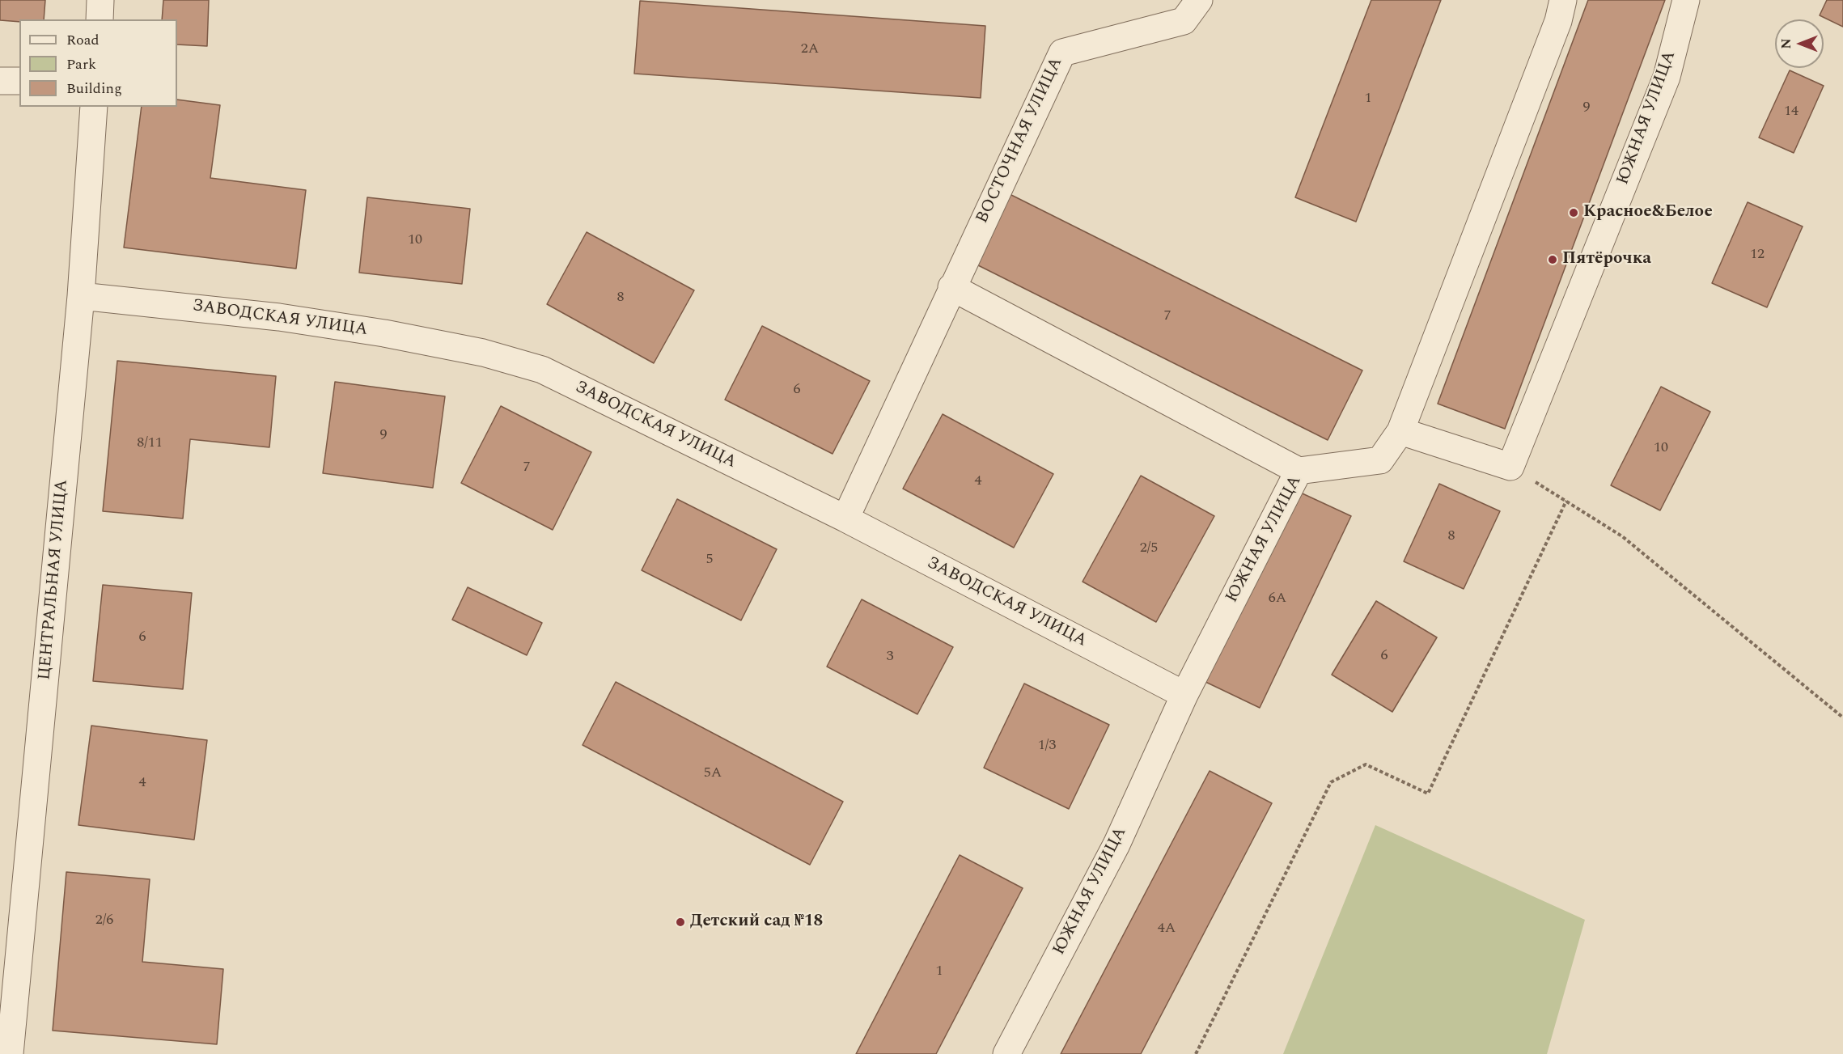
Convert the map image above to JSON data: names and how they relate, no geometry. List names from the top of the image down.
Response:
{
  "streets": {
    "street": [
      "ЮЖНАЯ УЛИЦА",
      "ВОСТОЧНАЯ УЛИЦА",
      "ЗАВОДСКАЯ УЛИЦА",
      "ЦЕНТРАЛЬНАЯ УЛИЦА"
    ]
  },
  "crossings": [
    ["ЮЖНАЯ УЛИЦА", "ЗАВОДСКАЯ УЛИЦА"],
    ["ВОСТОЧНАЯ УЛИЦА", "ЗАВОДСКАЯ УЛИЦА"],
    ["ЗАВОДСКАЯ УЛИЦА", "ЦЕНТРАЛЬНАЯ УЛИЦА"]
  ],
  "places": ["Красное&Белое", "Пятёрочка", "Детский сад №18"],
  "house_numbers": [
    "2А",
    "1",
    "9",
    "14",
    "10",
    "12",
    "8",
    "7",
    "6",
    "9",
    "8/11",
    "10",
    "7",
    "4",
    "8",
    "2/5",
    "5",
    "6А",
    "6",
    "6",
    "3",
    "1/3",
    "5А",
    "4",
    "2/6",
    "4А",
    "1"
  ],
  "legend": ["Road", "Park", "Building"],
  "north": "left"
}
